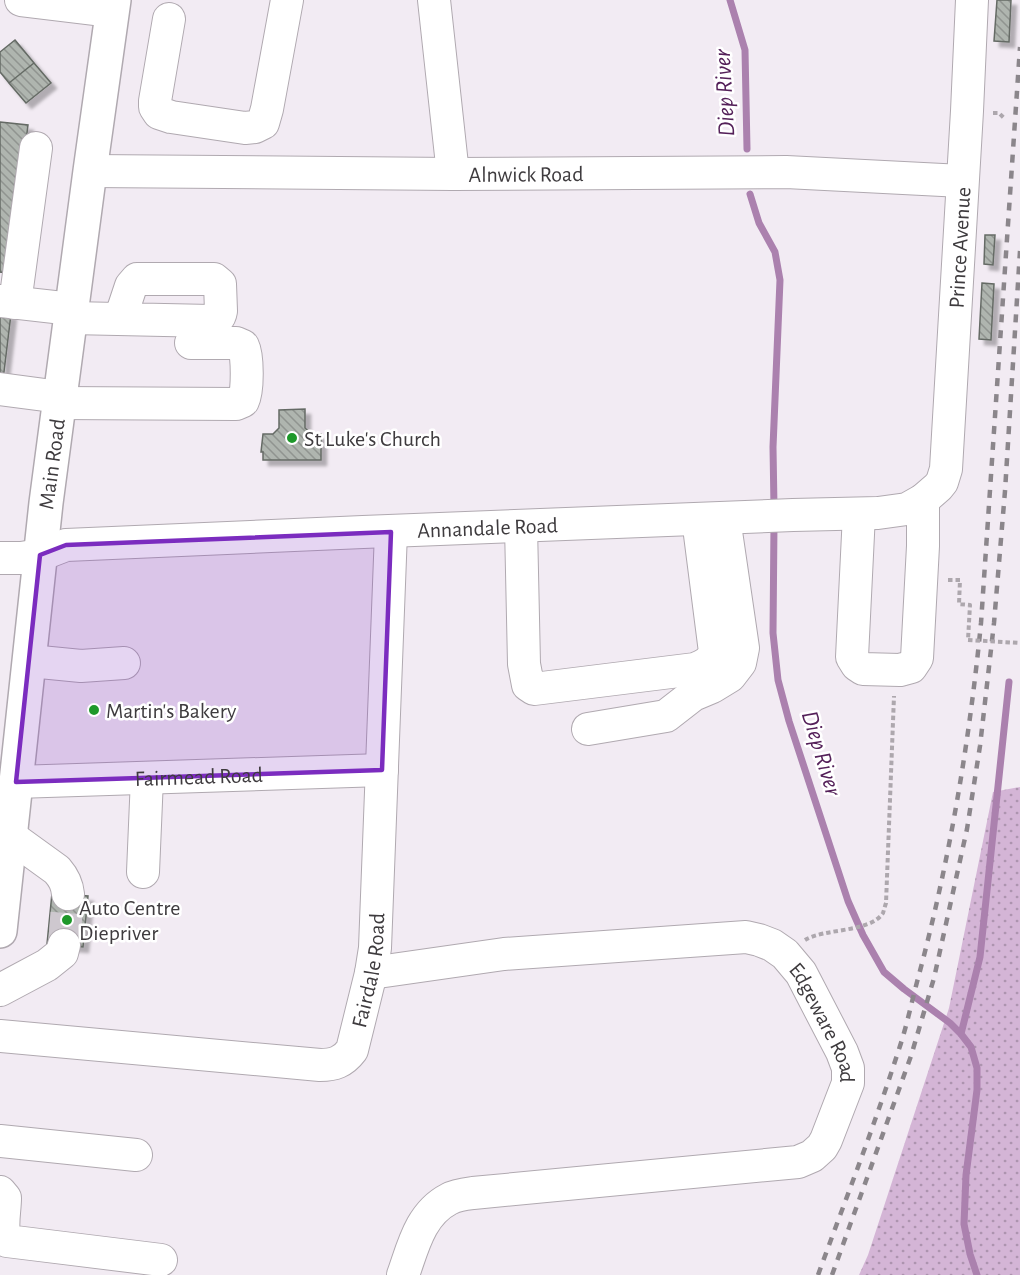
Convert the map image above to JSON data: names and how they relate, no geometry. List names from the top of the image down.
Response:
{
  "streets": {
    "main road": ["Main Road"],
    "street": [
      "Alnwick Road",
      "Prince Avenue",
      "Annandale Road",
      "Fairmead Road",
      "Fairdale Road",
      "Edgeware Road"
    ]
  },
  "crossings": [
    ["Alnwick Road", "Prince Avenue"],
    ["Alnwick Road", "Main Road"],
    ["Prince Avenue", "Annandale Road"],
    ["Main Road", "Annandale Road"],
    ["Main Road", "Fairmead Road"],
    ["Annandale Road", "Fairdale Road"],
    ["Fairmead Road", "Fairdale Road"],
    ["Fairdale Road", "Edgeware Road"]
  ],
  "water": ["Diep River"],
  "places": ["St Luke's Church", "Martin's Bakery", "Auto Centre Diepriver"]
}
